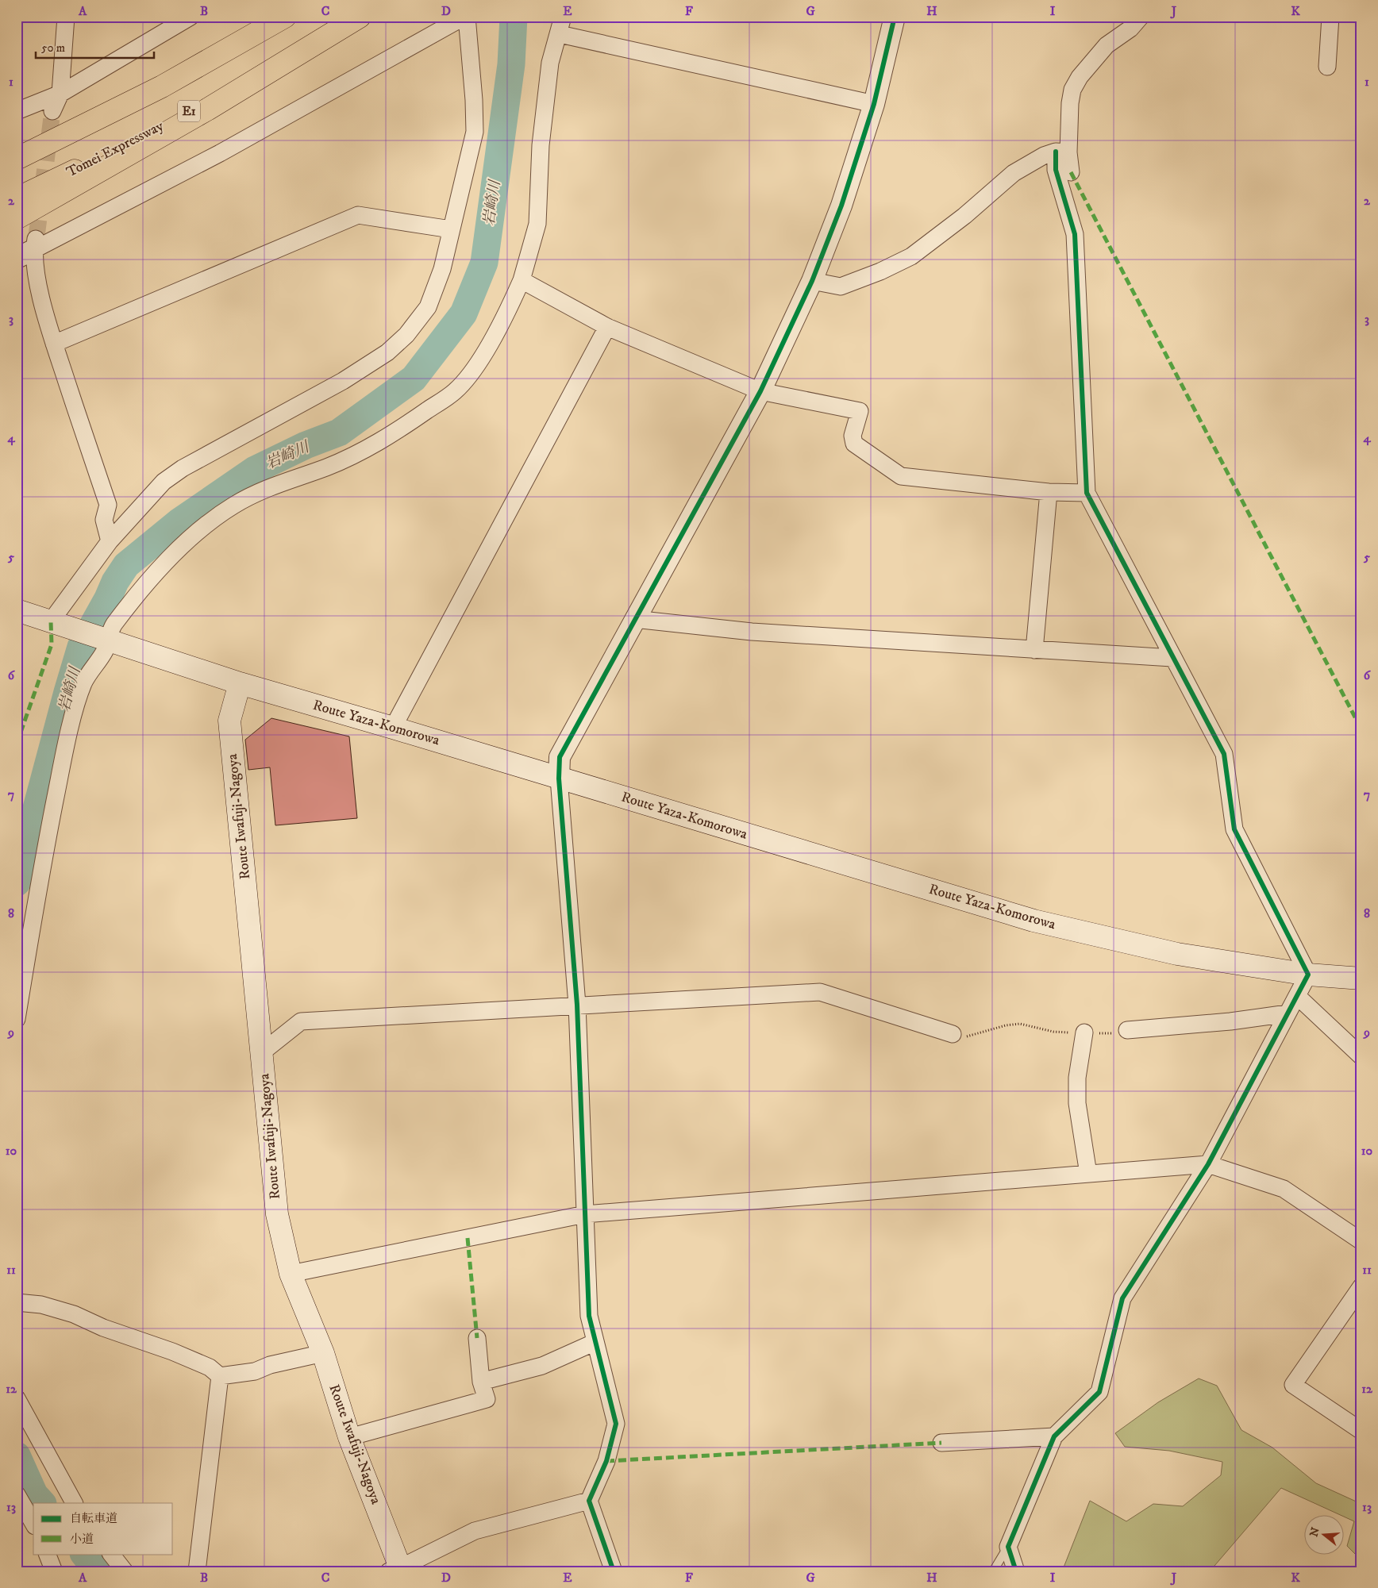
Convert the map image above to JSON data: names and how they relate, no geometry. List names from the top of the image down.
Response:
{
  "streets": {
    "highway": ["E1", "Tomei Expressway"],
    "main road": ["Route Yaza-Komorowa", "Route Iwafuji-Nagoya"]
  },
  "crossings": [
    ["Route Yaza-Komorowa", "Route Iwafuji-Nagoya"]
  ],
  "water": ["岩崎川"],
  "legend": ["自転車道", "小道"],
  "scale_bar": "50 m",
  "north": "left",
  "grid": {
    "columns": [
      "A",
      "B",
      "C",
      "D",
      "E",
      "F",
      "G",
      "H",
      "I",
      "J",
      "K"
    ],
    "rows": [
      "1",
      "2",
      "3",
      "4",
      "5",
      "6",
      "7",
      "8",
      "9",
      "10",
      "11",
      "12",
      "13"
    ]
  }
}
